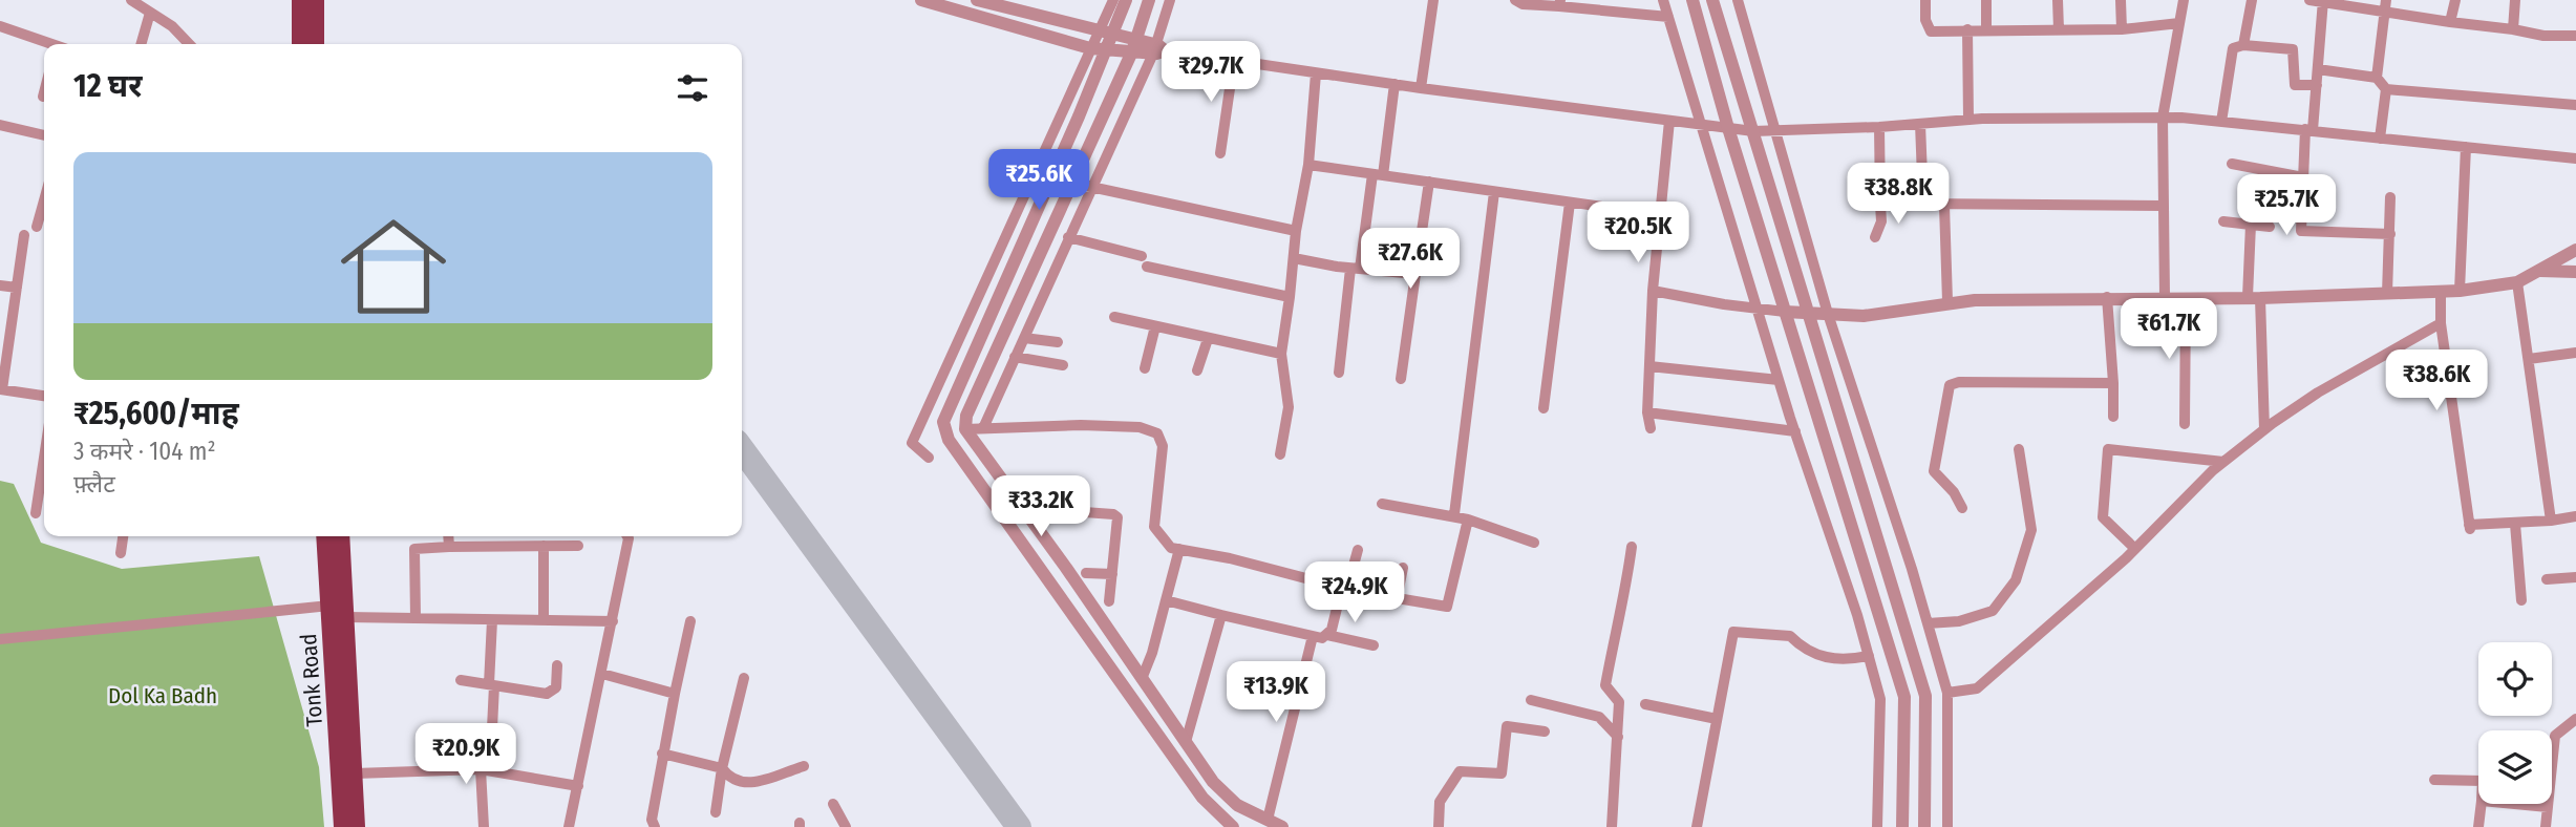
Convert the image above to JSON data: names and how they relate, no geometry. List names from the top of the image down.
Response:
{
  "streets": {
    "main road": ["Tonk Road"]
  },
  "parks": ["Dol Ka Badh"],
  "page": {
    "price": [
      "₹29.7K",
      "₹25.6K",
      "₹38.8K",
      "₹25.7K",
      "₹20.5K",
      "₹27.6K",
      "₹61.7K",
      "₹38.6K",
      "₹33.2K",
      "₹24.9K",
      "₹13.9K",
      "₹20.9K"
    ],
    "heading": "12 घर",
    "list": [
      {
        "name": "₹25,600/माह",
        "note": "3 कमरे · 104 m² · फ़्लैट"
      }
    ]
  }
}
